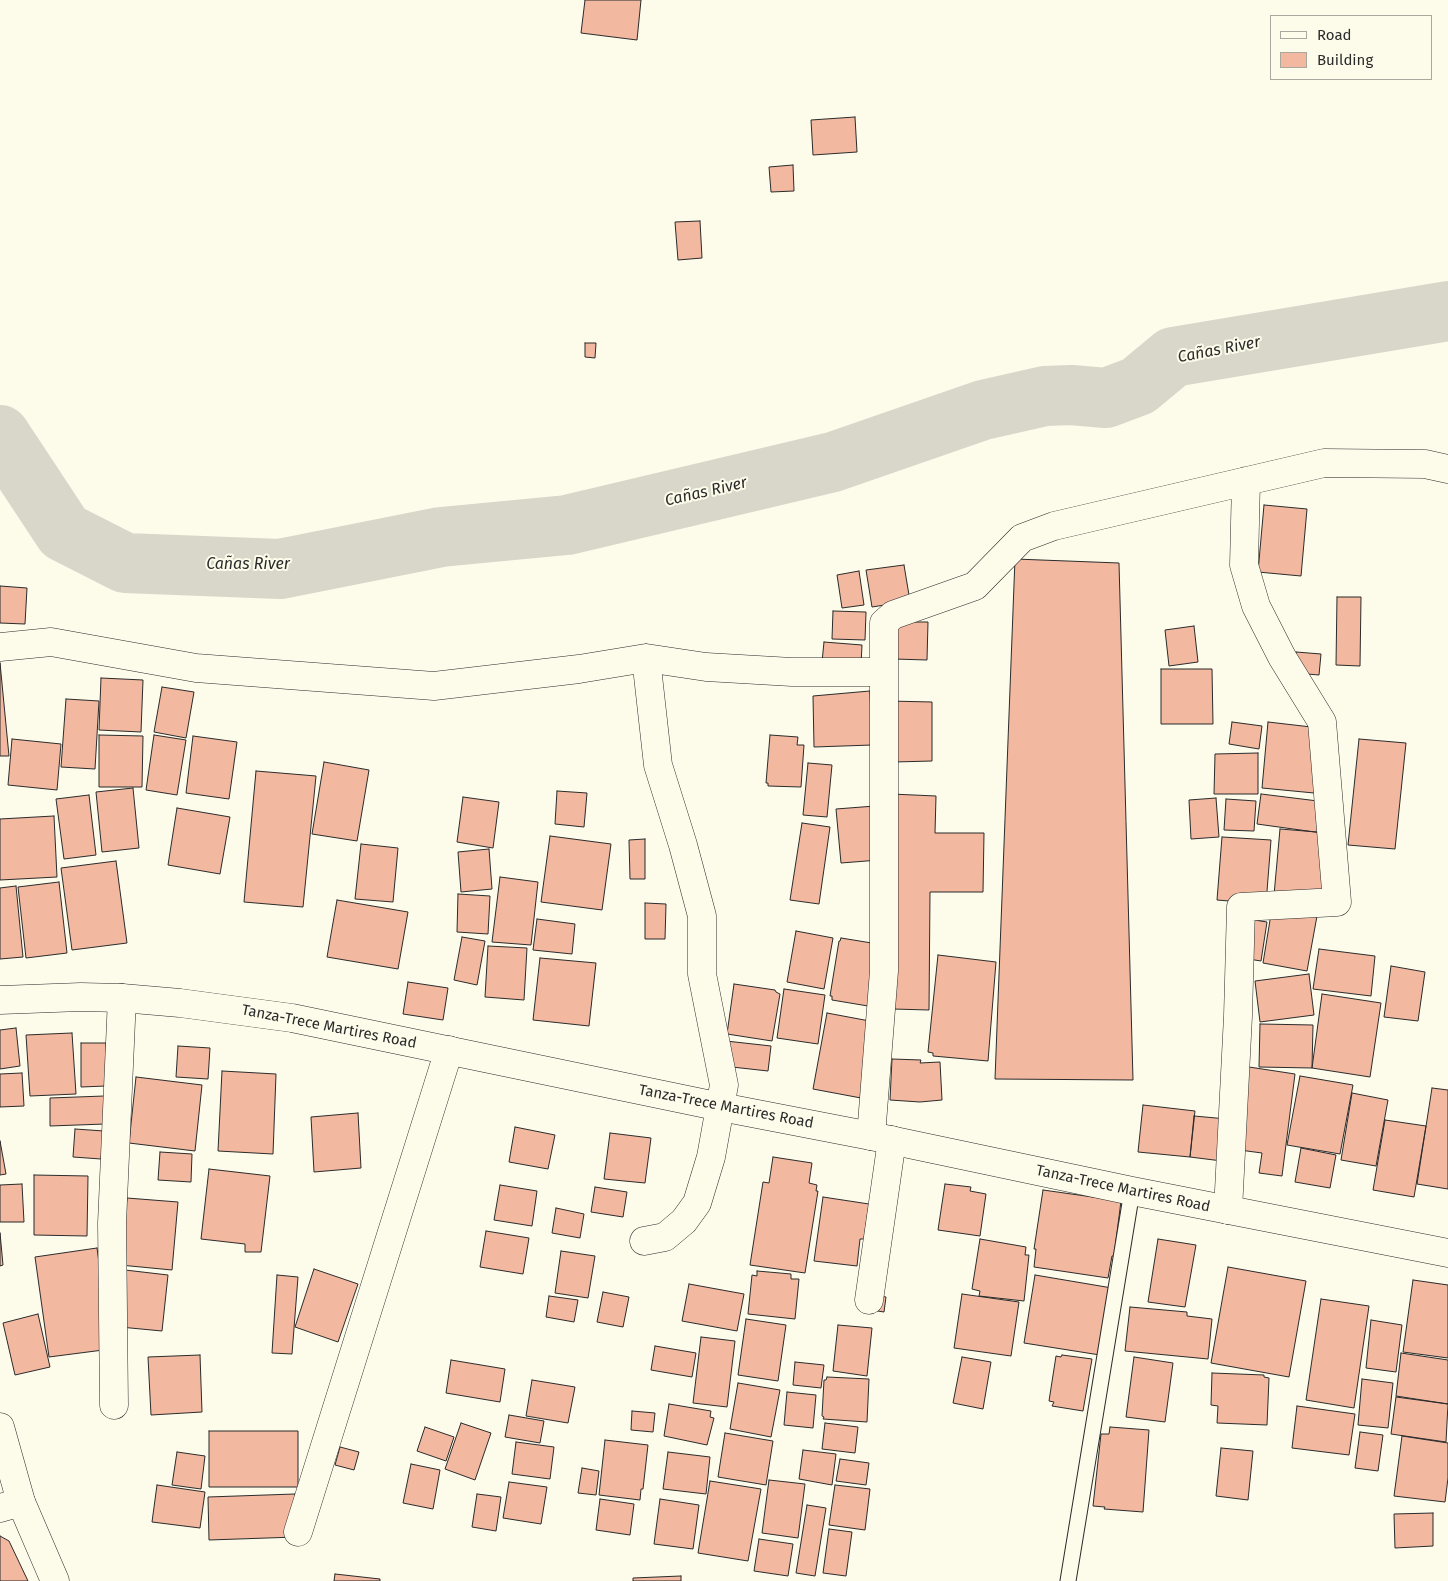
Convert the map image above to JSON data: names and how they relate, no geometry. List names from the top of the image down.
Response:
{
  "streets": {
    "street": ["Tanza-Trece Martires Road"]
  },
  "water": ["Cañas River"],
  "legend": ["Road", "Building"]
}
